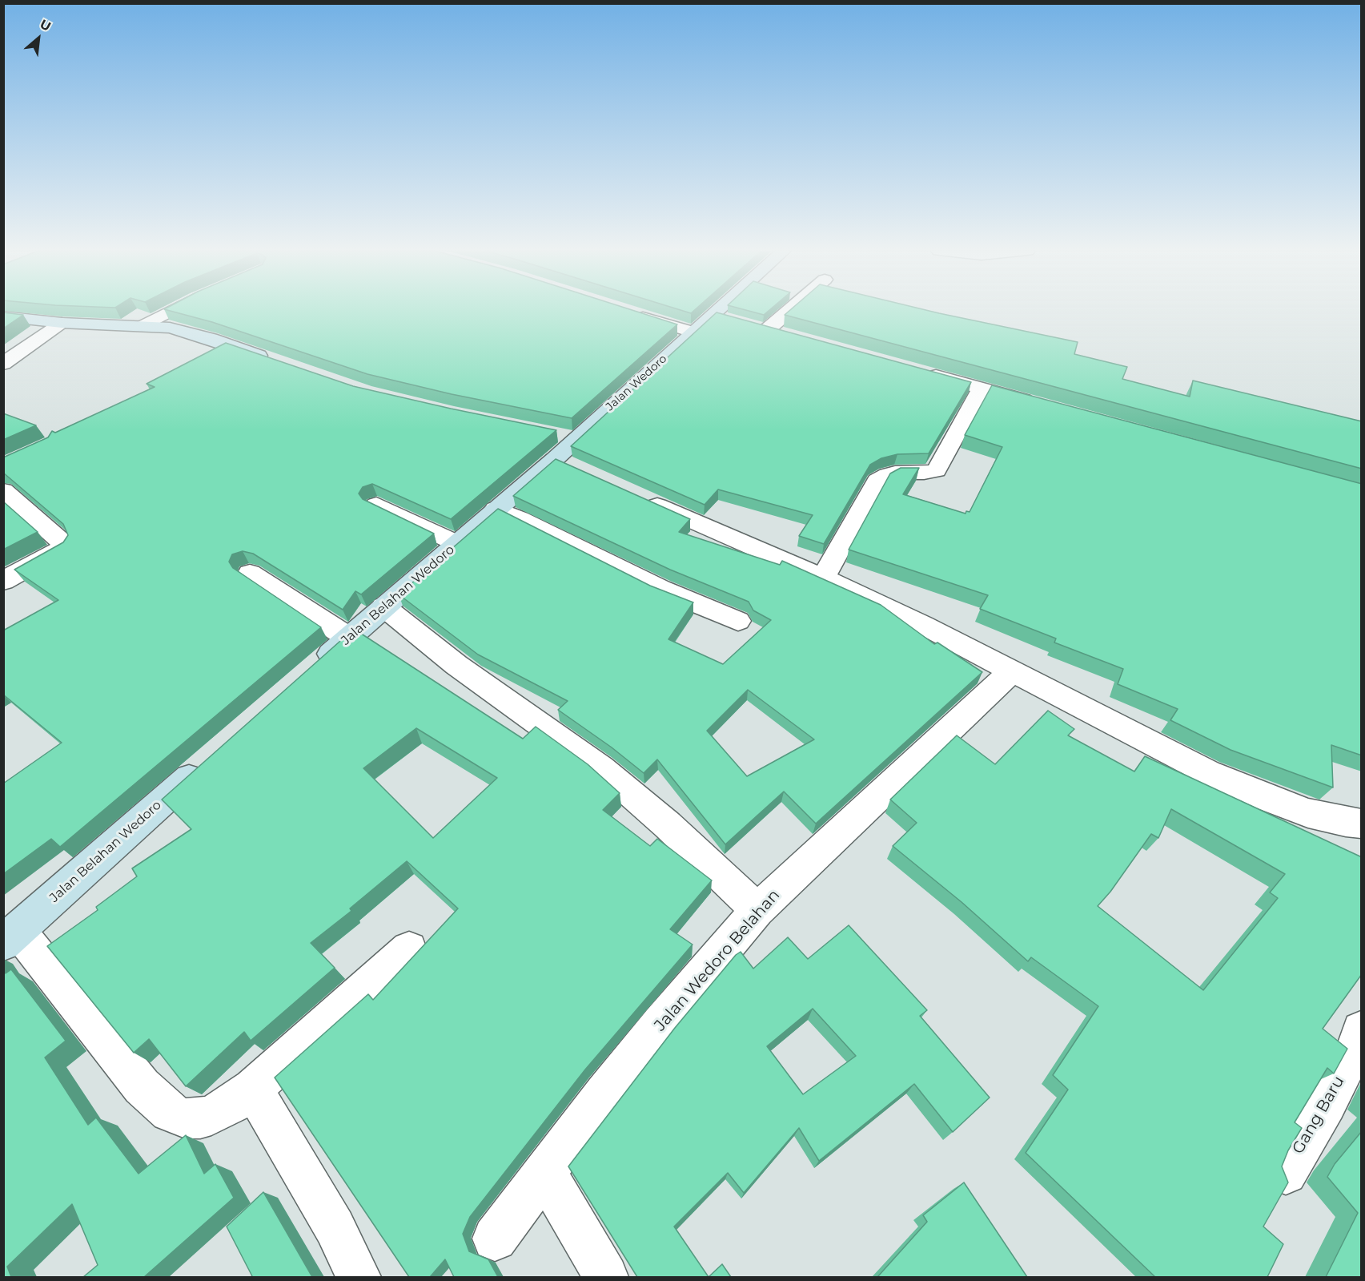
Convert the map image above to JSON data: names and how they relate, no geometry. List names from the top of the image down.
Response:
{
  "streets": {
    "street": [
      "Jalan Wedoro",
      "Jalan Belahan Wedoro",
      "Jalan Wedoro Belahan",
      "Gang Baru"
    ]
  },
  "crossings": [
    ["Jalan Wedoro", "Jalan Belahan Wedoro"]
  ],
  "north": "top right"
}
